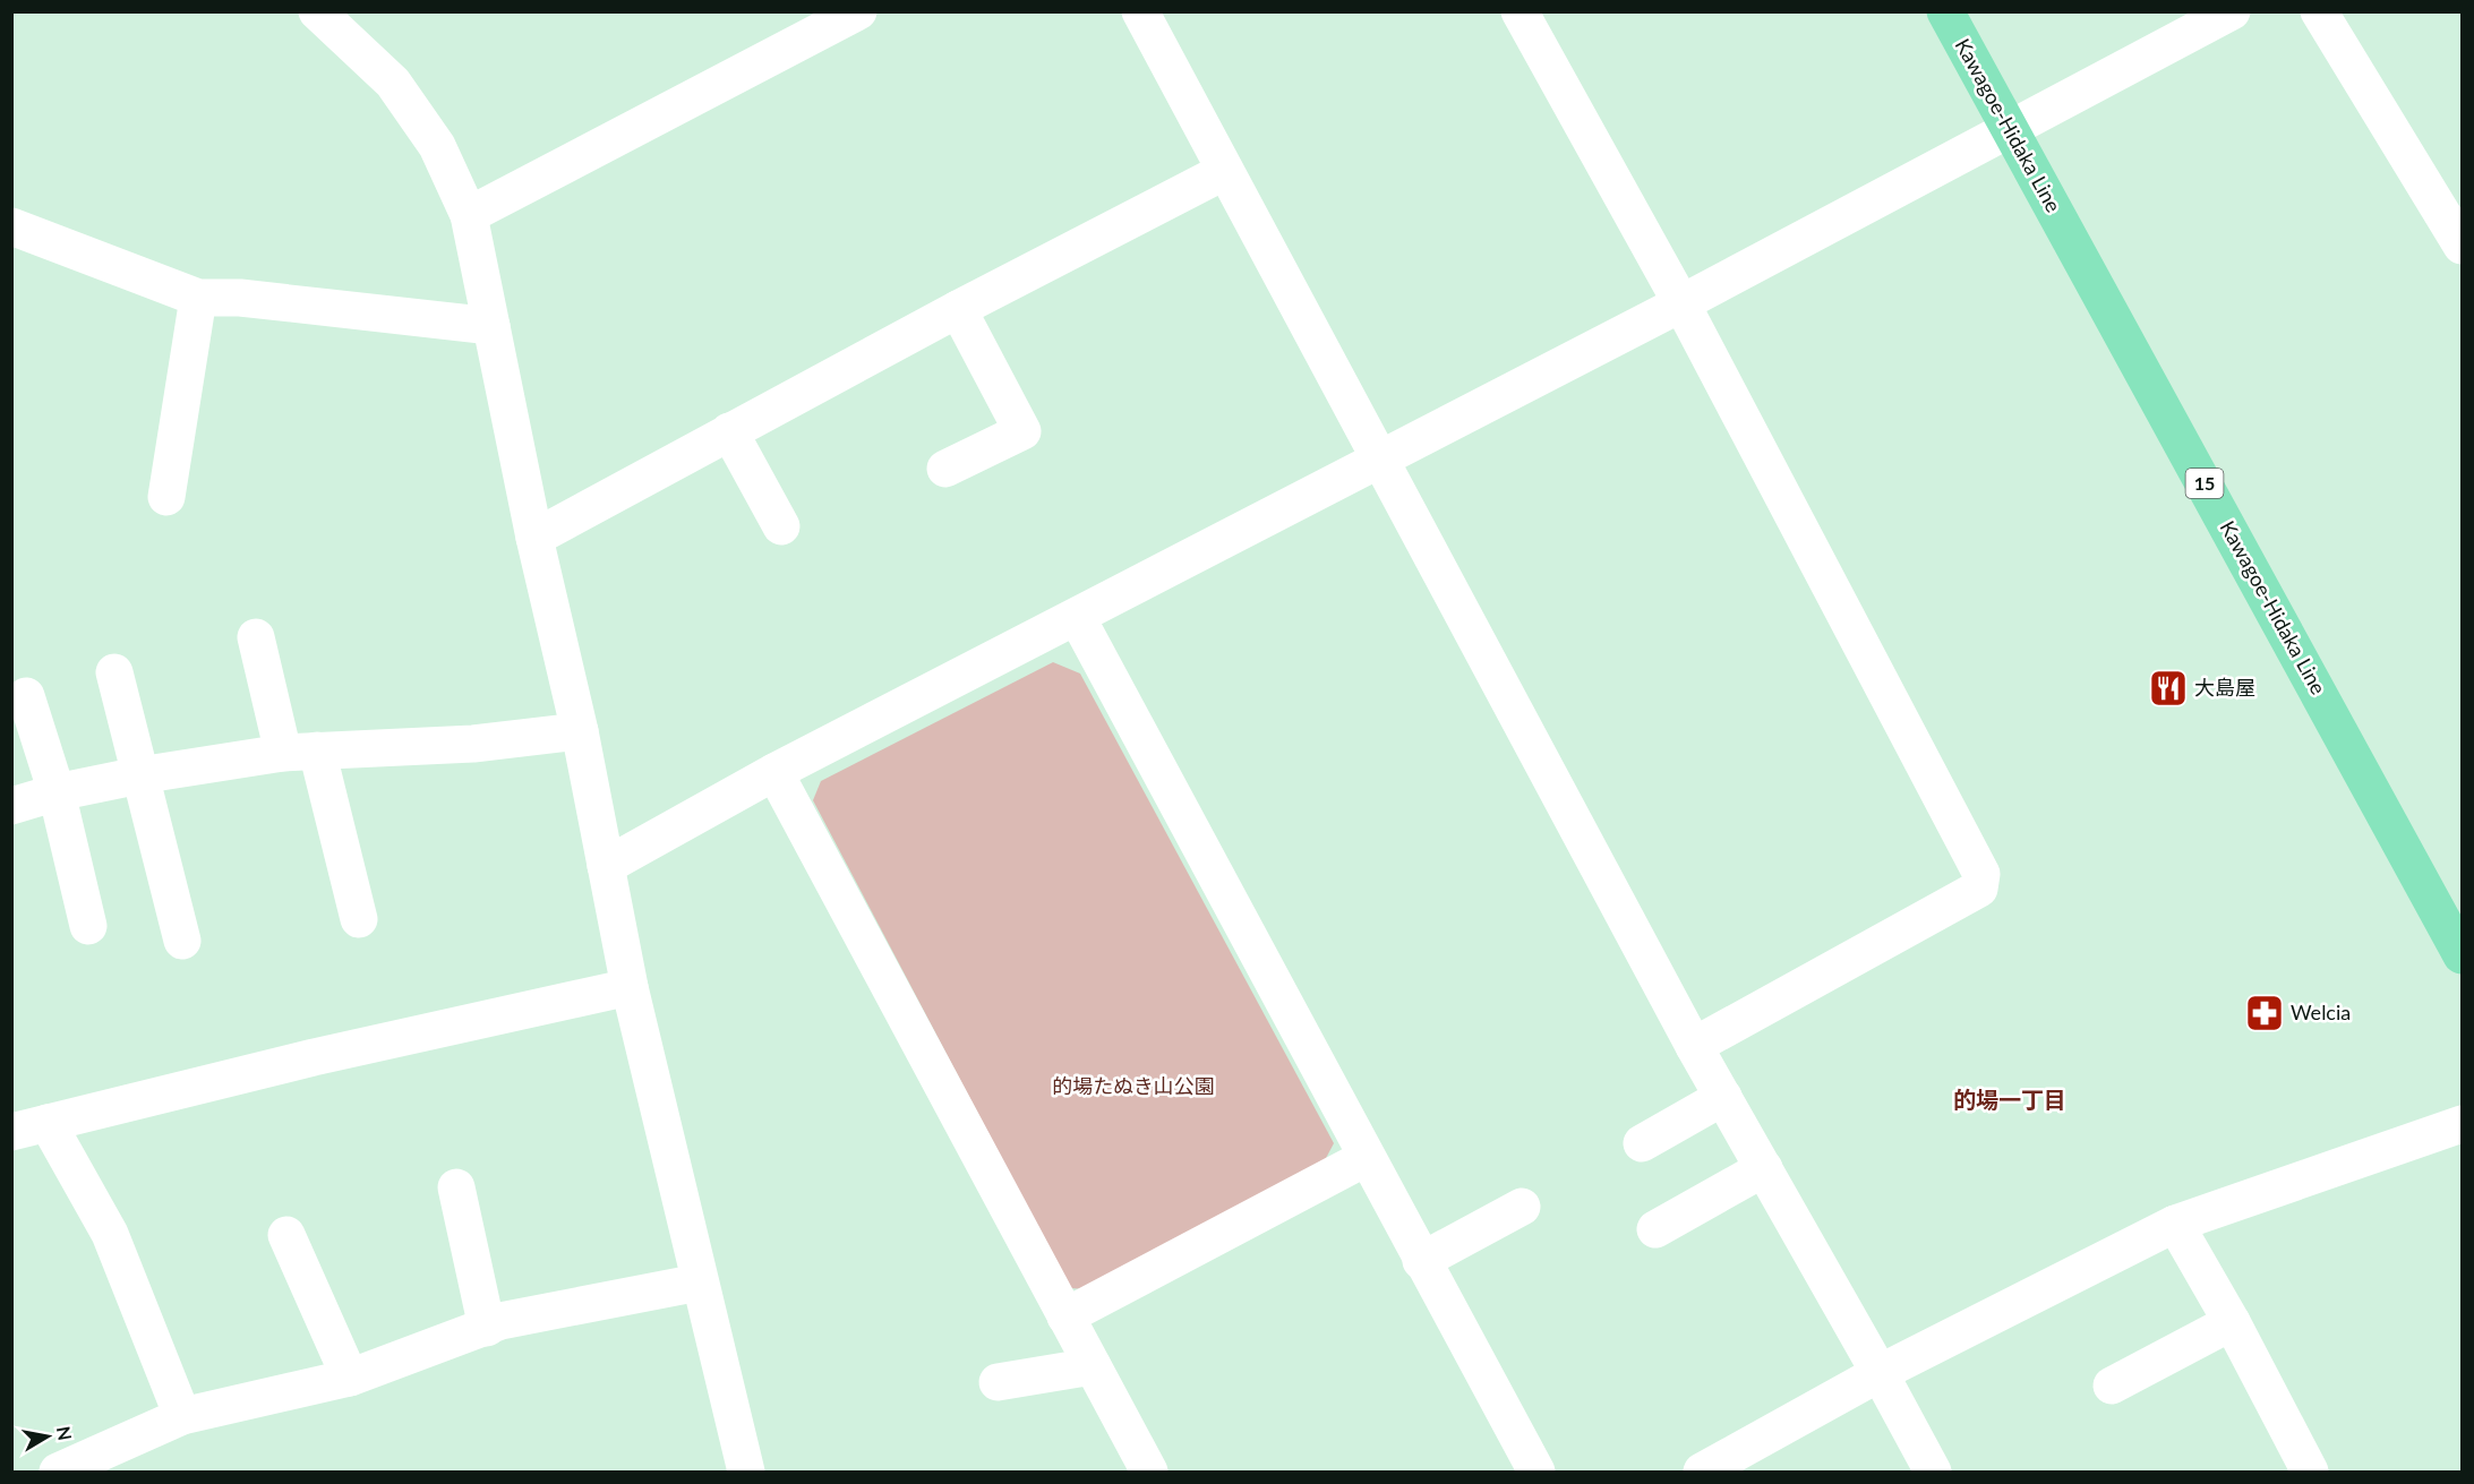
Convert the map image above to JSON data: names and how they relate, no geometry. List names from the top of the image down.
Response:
{
  "streets": {
    "main road": ["Kawagoe-Hidaka Line", "15"]
  },
  "districts": ["的場一丁目"],
  "parks": ["的場たぬき山公園"],
  "places": {
    "restaurant": ["大島屋"],
    "pharmacy": ["Welcia"]
  },
  "north": "right"
}
